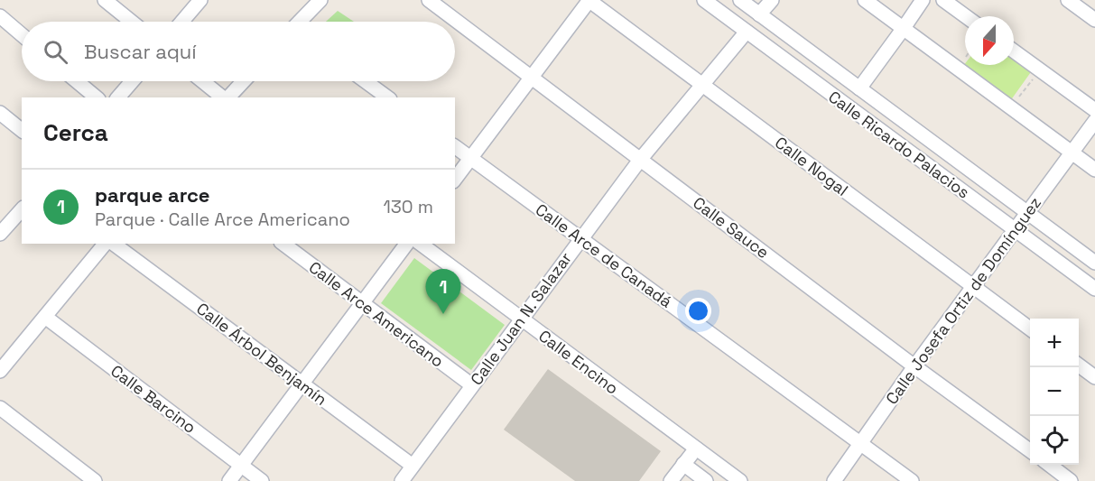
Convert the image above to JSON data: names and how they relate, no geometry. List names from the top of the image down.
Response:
{
  "streets": {
    "street": [
      "Calle Ricardo Palacios",
      "Calle Nogal",
      "Calle Sauce",
      "Calle Arce de Canadá",
      "Calle Josefa Ortiz de Domínguez",
      "Calle Arce Americano",
      "Calle Juan N. Salazar",
      "Calle Árbol Benjamín",
      "Calle Encino",
      "Calle Barcino"
    ]
  },
  "crossings": [
    ["Calle Ricardo Palacios", "Calle Josefa Ortiz de Domínguez"],
    ["Calle Ricardo Palacios", "Calle Juan N. Salazar"],
    ["Calle Nogal", "Calle Josefa Ortiz de Domínguez"],
    ["Calle Nogal", "Calle Juan N. Salazar"],
    ["Calle Sauce", "Calle Josefa Ortiz de Domínguez"],
    ["Calle Sauce", "Calle Juan N. Salazar"],
    ["Calle Arce de Canadá", "Calle Josefa Ortiz de Domínguez"],
    ["Calle Arce de Canadá", "Calle Juan N. Salazar"],
    ["Calle Arce Americano", "Calle Juan N. Salazar"],
    ["Calle Juan N. Salazar", "Calle Árbol Benjamín"],
    ["Calle Juan N. Salazar", "Calle Encino"]
  ],
  "north": "bottom",
  "page": {
    "search": "Buscar aquí",
    "heading": "Cerca",
    "list": [
      {
        "mark": "1",
        "name": "parque arce",
        "note": "Parque · Calle Arce Americano",
        "value": "130 m"
      }
    ],
    "pins": "1",
    "map_buttons": ["+", "−"]
  }
}
